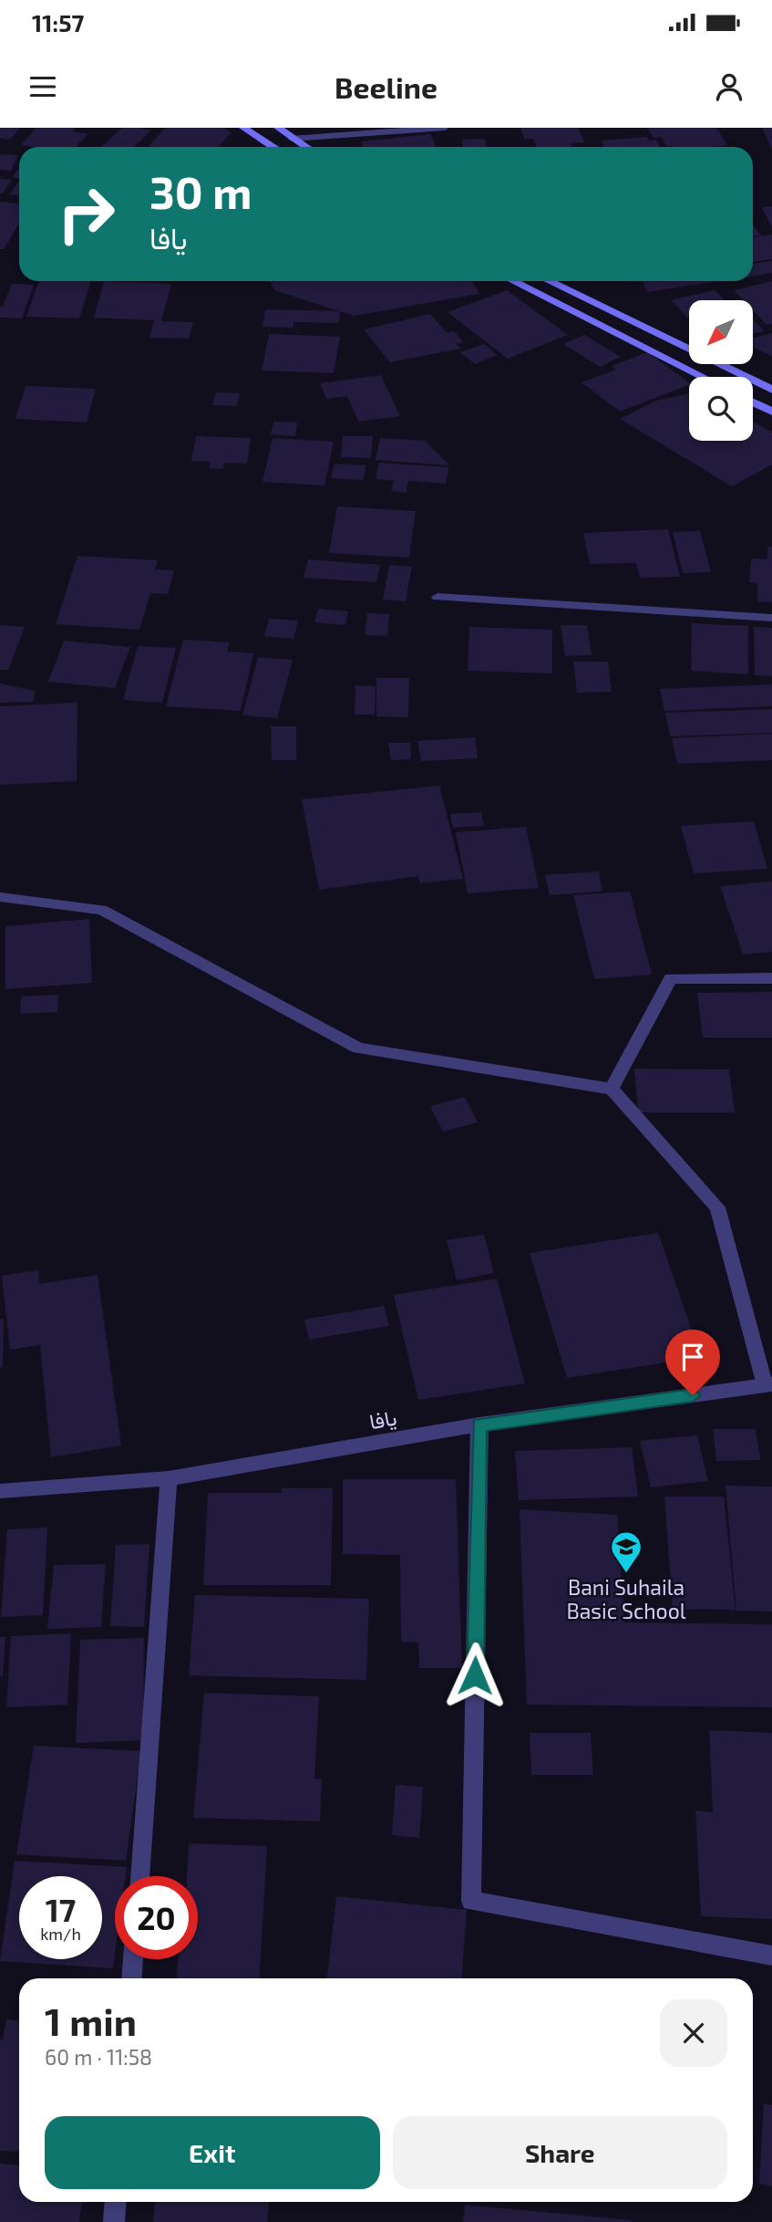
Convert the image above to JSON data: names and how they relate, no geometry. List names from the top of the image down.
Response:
{
  "streets": {
    "street": ["يافا"]
  },
  "places": {
    "school or university": ["Bani Suhaila Basic School"]
  },
  "north": "bottom left",
  "page": {
    "status": "11:57",
    "header": "Beeline",
    "turn": ["30 m", "يافا"],
    "speed": "17 km/h",
    "limit": "20",
    "heading": ["1 min", "60 m · 11:58"],
    "buttons": ["Exit", "Share"]
  }
}
